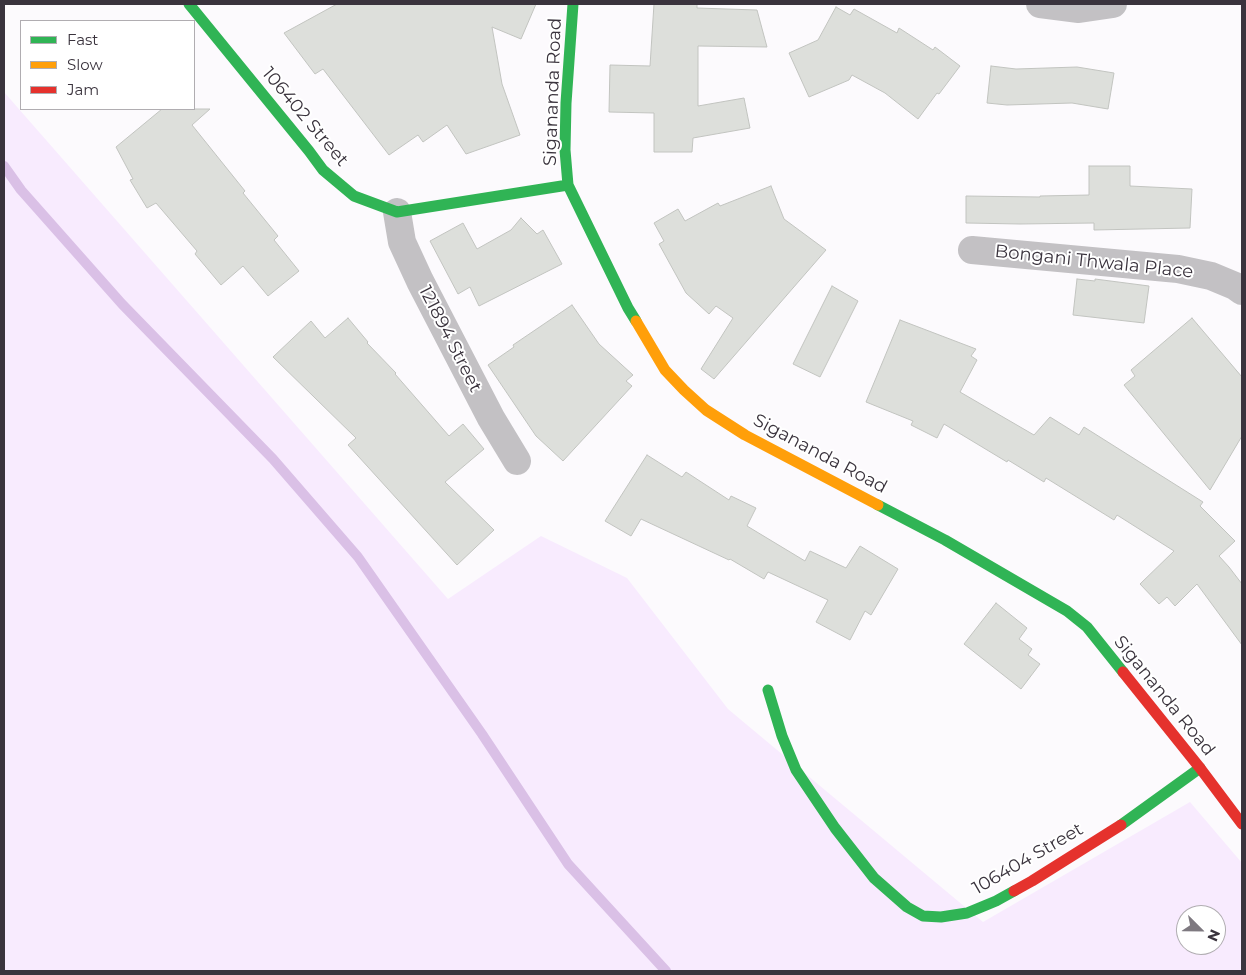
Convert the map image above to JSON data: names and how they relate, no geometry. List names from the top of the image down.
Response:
{
  "streets": {
    "street": [
      "Sigananda Road",
      "106402 Street",
      "Bongani Thwala Place",
      "121894 Street",
      "106404 Street"
    ]
  },
  "crossings": [
    ["Sigananda Road", "106402 Street"],
    ["Sigananda Road", "106404 Street"],
    ["106402 Street", "121894 Street"]
  ],
  "legend": ["Fast", "Slow", "Jam"],
  "north": "bottom right"
}
